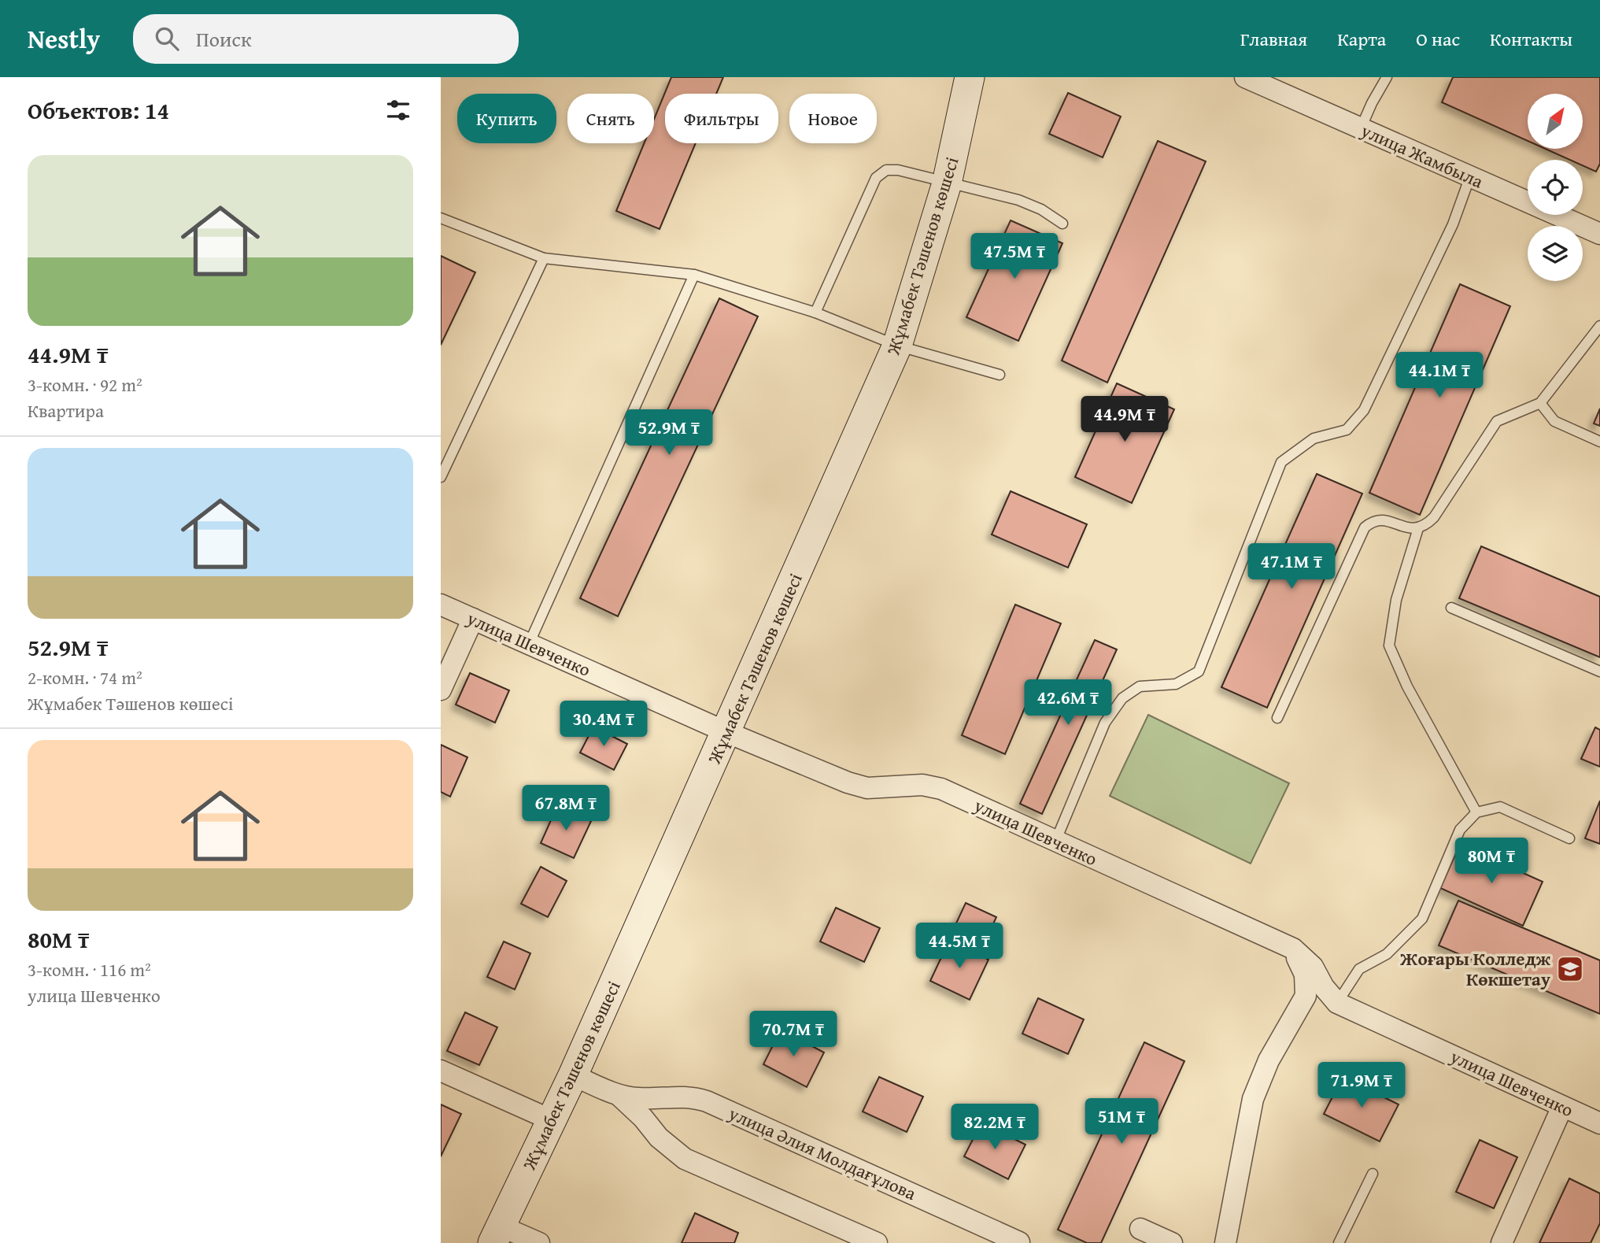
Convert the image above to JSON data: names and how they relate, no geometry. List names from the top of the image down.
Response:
{
  "streets": {
    "main road": ["Жұмабек Тәшенов көшесі"],
    "street": ["улица Жамбыла", "улица Шевченко", "улица Әлия Молдағұлова"]
  },
  "crossings": [
    ["Жұмабек Тәшенов көшесі", "улица Шевченко"],
    ["Жұмабек Тәшенов көшесі", "улица Әлия Молдағұлова"]
  ],
  "places": {
    "school or university": ["Жоғары Колледж Көкшетау"]
  },
  "north": "top right",
  "page": {
    "header": "Nestly",
    "search": "Поиск",
    "nav": [
      "Главная",
      "Карта",
      "О нас",
      "Контакты"
    ],
    "heading": "Объектов: 14",
    "chip": [
      "Купить",
      "Снять",
      "Фильтры",
      "Новое"
    ],
    "list": [
      {
        "name": "44.9M ₸",
        "note": "3-комн. · 92 m² · Квартира"
      },
      {
        "name": "52.9M ₸",
        "note": "2-комн. · 74 m² · Жұмабек Тәшенов көшесі"
      },
      {
        "name": "80M ₸",
        "note": "3-комн. · 116 m² · улица Шевченко"
      }
    ],
    "price": [
      "47.5M ₸",
      "44.1M ₸",
      "44.9M ₸",
      "52.9M ₸",
      "47.1M ₸",
      "42.6M ₸",
      "30.4M ₸",
      "67.8M ₸",
      "80M ₸",
      "44.5M ₸",
      "70.7M ₸",
      "71.9M ₸",
      "51M ₸",
      "82.2M ₸"
    ]
  }
}
